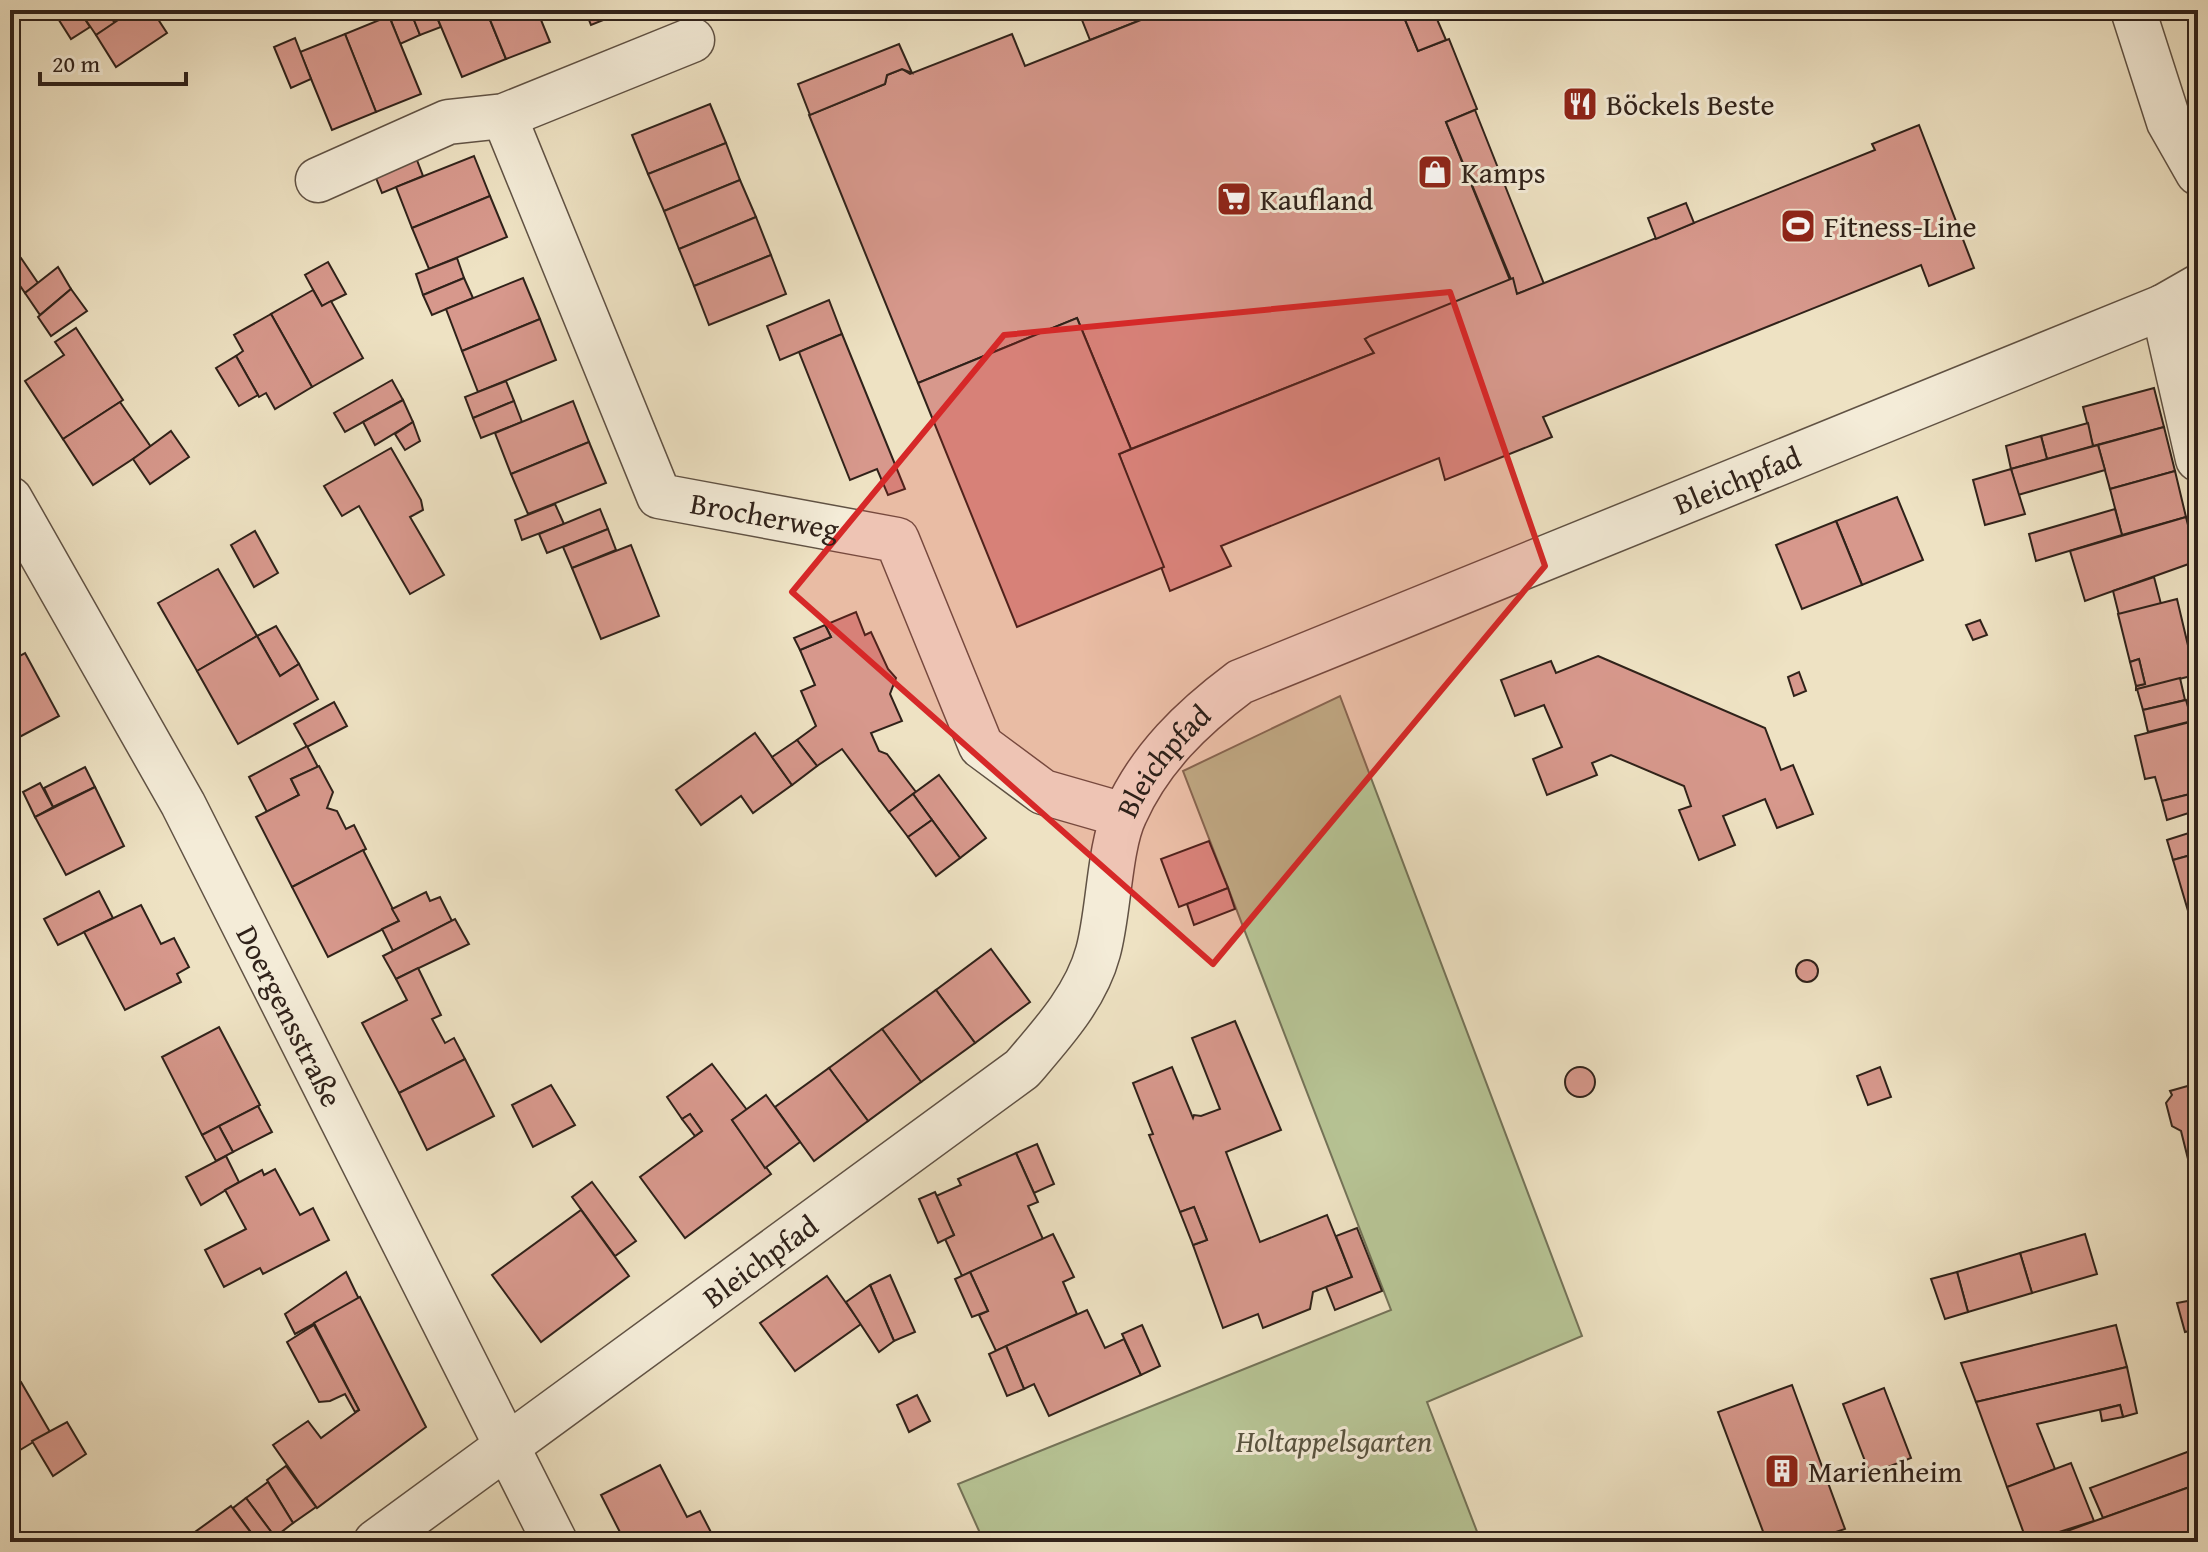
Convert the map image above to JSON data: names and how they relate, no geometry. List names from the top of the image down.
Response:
{
  "streets": {
    "street": ["Bleichpfad", "Brocherweg", "Doergensstraße"]
  },
  "crossings": [
    ["Bleichpfad", "Brocherweg"],
    ["Bleichpfad", "Doergensstraße"]
  ],
  "parks": ["Holtappelsgarten"],
  "places": {
    "restaurant": ["Böckels Beste"],
    "shop": ["Kamps"],
    "supermarket": ["Kaufland"],
    "sports": ["Fitness-Line"],
    "building": ["Marienheim"]
  },
  "scale_bar": "20 m"
}
